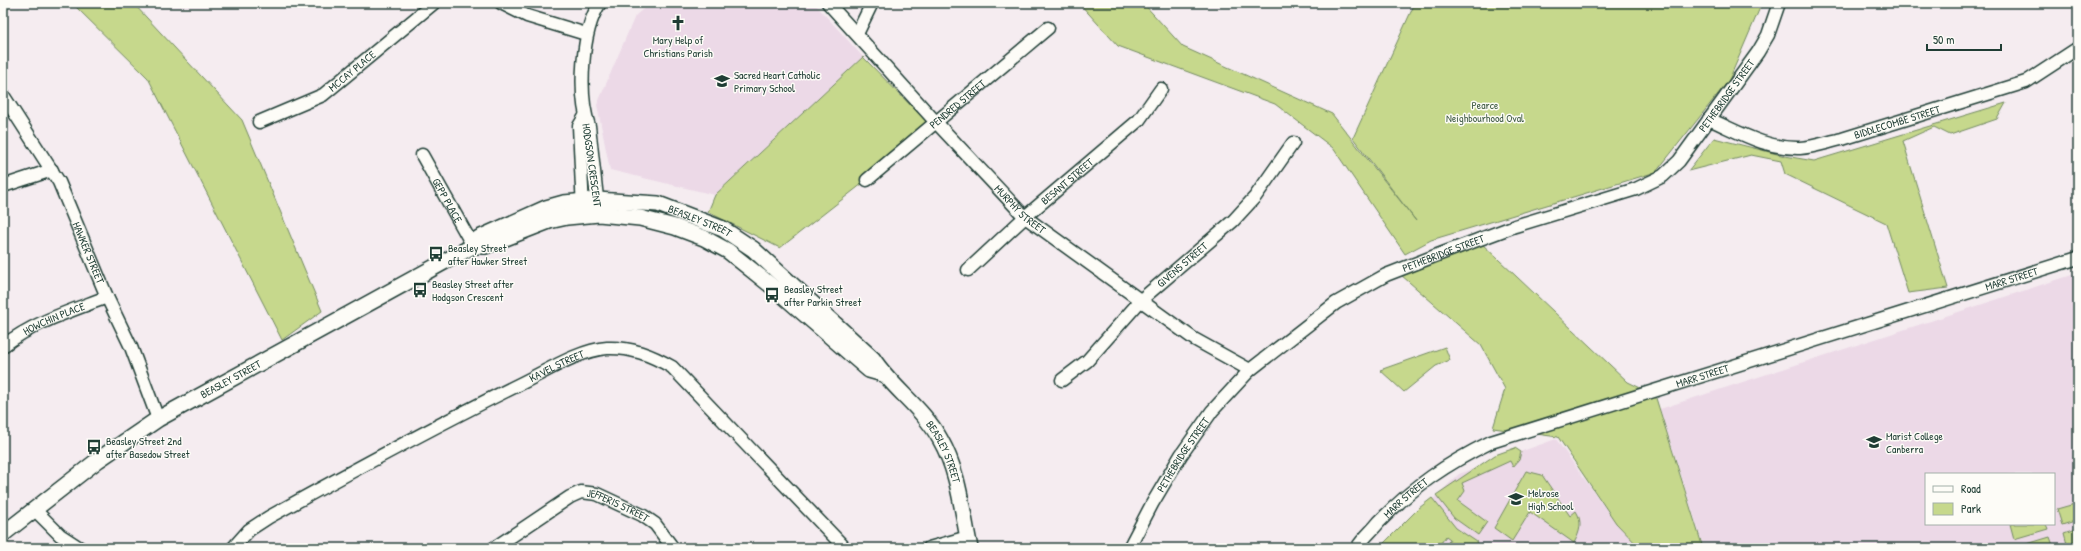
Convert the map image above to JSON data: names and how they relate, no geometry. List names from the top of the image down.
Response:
{
  "streets": {
    "main road": ["BEASLEY STREET"],
    "street": [
      "MCCAY PLACE",
      "PETHEBRIDGE STREET",
      "PENDRED STREET",
      "BIDDLECOMBE STREET",
      "HODGSON CRESCENT",
      "BESANT STREET",
      "GEPP PLACE",
      "MURPHY STREET",
      "HAWKER STREET",
      "GIVENS STREET",
      "MARR STREET",
      "HOWCHIN PLACE",
      "KAVEL STREET",
      "JEFFERIS STREET"
    ]
  },
  "crossings": [
    ["PETHEBRIDGE STREET", "BIDDLECOMBE STREET"],
    ["PETHEBRIDGE STREET", "MURPHY STREET"],
    ["PENDRED STREET", "MURPHY STREET"],
    ["HODGSON CRESCENT", "BEASLEY STREET"],
    ["BESANT STREET", "MURPHY STREET"],
    ["GEPP PLACE", "BEASLEY STREET"],
    ["MURPHY STREET", "GIVENS STREET"],
    ["BEASLEY STREET", "HAWKER STREET"],
    ["HAWKER STREET", "HOWCHIN PLACE"]
  ],
  "parks": ["Pearce Neighbourhood Oval"],
  "places": {
    "church": ["Mary Help of Christians Parish"],
    "school or university": ["Sacred Heart Catholic Primary School", "Marist College Canberra", "Melrose High School"],
    "bus stop": [
      "Beasley Street after Hawker Street",
      "Beasley Street after Hodgson Crescent",
      "Beasley Street after Parkin Street",
      "Beasley Street 2nd after Basedow Street"
    ]
  },
  "legend": ["Road", "Park"],
  "scale_bar": "50 m"
}
